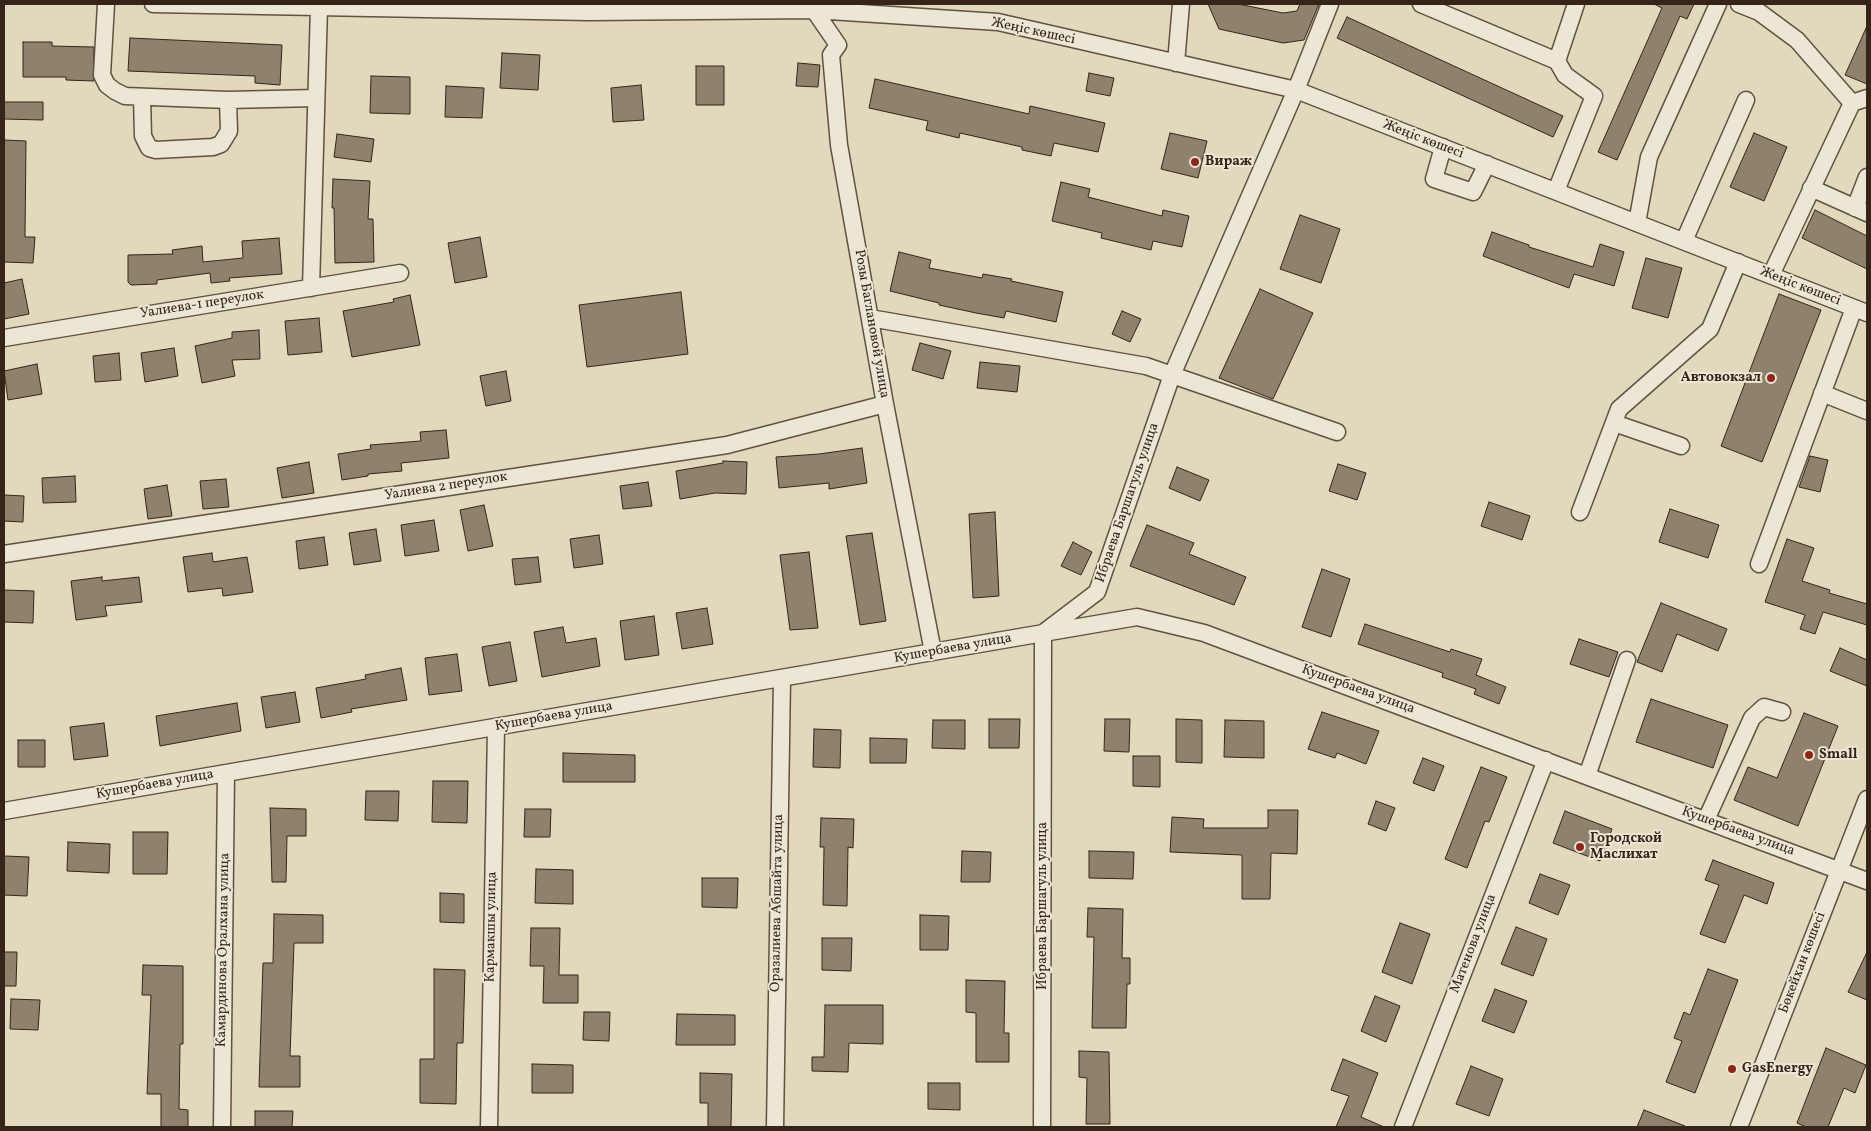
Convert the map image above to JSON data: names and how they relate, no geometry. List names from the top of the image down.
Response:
{
  "streets": {
    "street": [
      "Жеңіс көшесі",
      "Уалиева-1 переулок",
      "Розы Баглановой улица",
      "Уалиева 2 переулок",
      "Ибраева Баршагуль улица",
      "Кушербаева улица",
      "Оразалиева Абшайта улица",
      "Кармакшы улица",
      "Матенова улица",
      "Камардинова Оралхана улица",
      "Бөкейхан көшесі"
    ]
  },
  "crossings": [
    ["Жеңіс көшесі", "Розы Баглановой улица"],
    ["Жеңіс көшесі", "Ибраева Баршагуль улица"],
    ["Розы Баглановой улица", "Уалиева 2 переулок"],
    ["Розы Баглановой улица", "Кушербаева улица"],
    ["Ибраева Баршагуль улица", "Кушербаева улица"],
    ["Кушербаева улица", "Оразалиева Абшайта улица"],
    ["Кушербаева улица", "Кармакшы улица"],
    ["Кушербаева улица", "Матенова улица"],
    ["Кушербаева улица", "Камардинова Оралхана улица"],
    ["Кушербаева улица", "Бөкейхан көшесі"]
  ],
  "places": [
    "Вираж",
    "Автовокзал",
    "Small",
    "Городской Маслихат",
    "GasEnergy"
  ]
}
